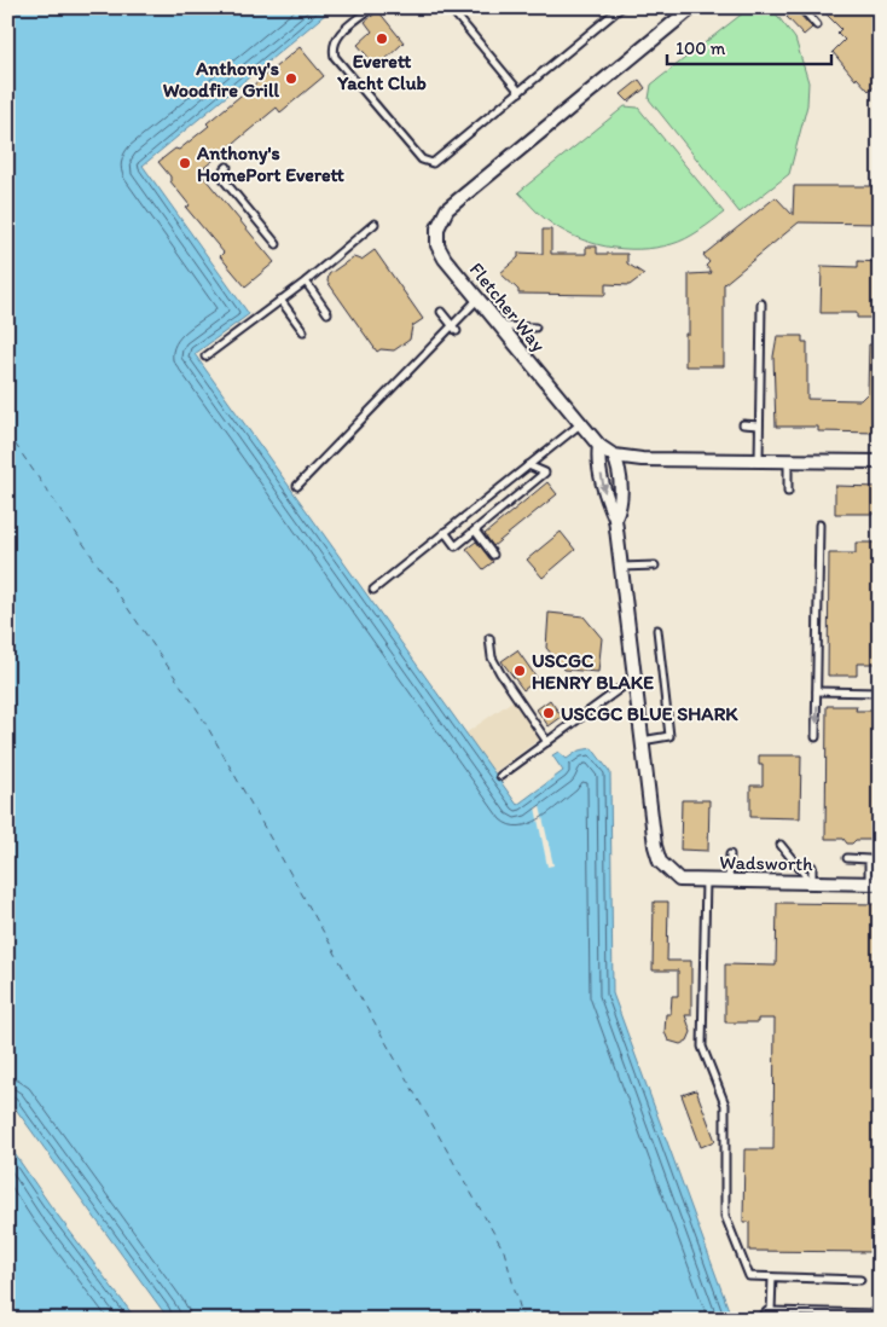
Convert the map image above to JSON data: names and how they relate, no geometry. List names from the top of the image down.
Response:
{
  "streets": {
    "street": ["Fletcher Way", "Wadsworth"]
  },
  "places": [
    "Everett Yacht Club",
    "Anthony's Woodfire Grill",
    "Anthony's HomePort Everett",
    "USCGC HENRY BLAKE",
    "USCGC BLUE SHARK"
  ],
  "scale_bar": "100 m"
}
